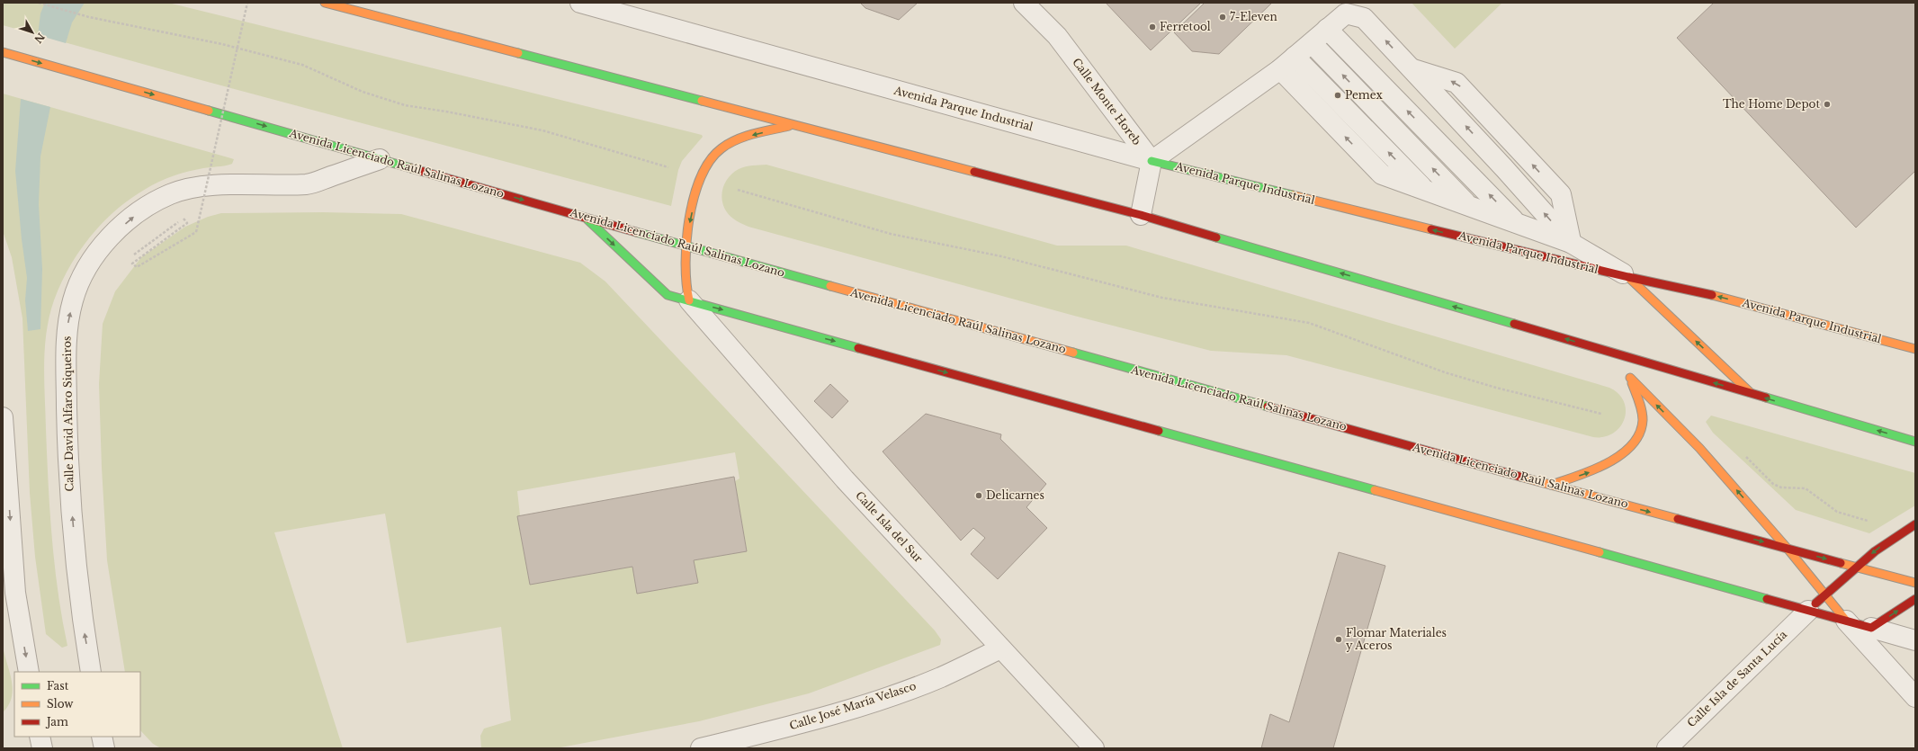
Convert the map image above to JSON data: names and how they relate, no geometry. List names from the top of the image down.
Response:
{
  "streets": {
    "main road": ["Avenida Parque Industrial", "Avenida Licenciado Raúl Salinas Lozano"],
    "street": [
      "Calle Monte Horeb",
      "Calle David Alfaro Siqueiros",
      "Calle Isla del Sur",
      "Calle Isla de Santa Lucía",
      "Calle José María Velasco"
    ]
  },
  "crossings": [
    ["Calle Monte Horeb", "Avenida Parque Industrial"],
    ["Avenida Licenciado Raúl Salinas Lozano", "Calle David Alfaro Siqueiros"],
    ["Calle Isla del Sur", "Calle José María Velasco"]
  ],
  "one_way": ["Avenida Parque Industrial"],
  "places": [
    "7-Eleven",
    "Ferretool",
    "Pemex",
    "The Home Depot",
    "Delicarnes",
    "Flomar Materiales y Aceros"
  ],
  "legend": ["Fast", "Slow", "Jam"],
  "north": "bottom right"
}
